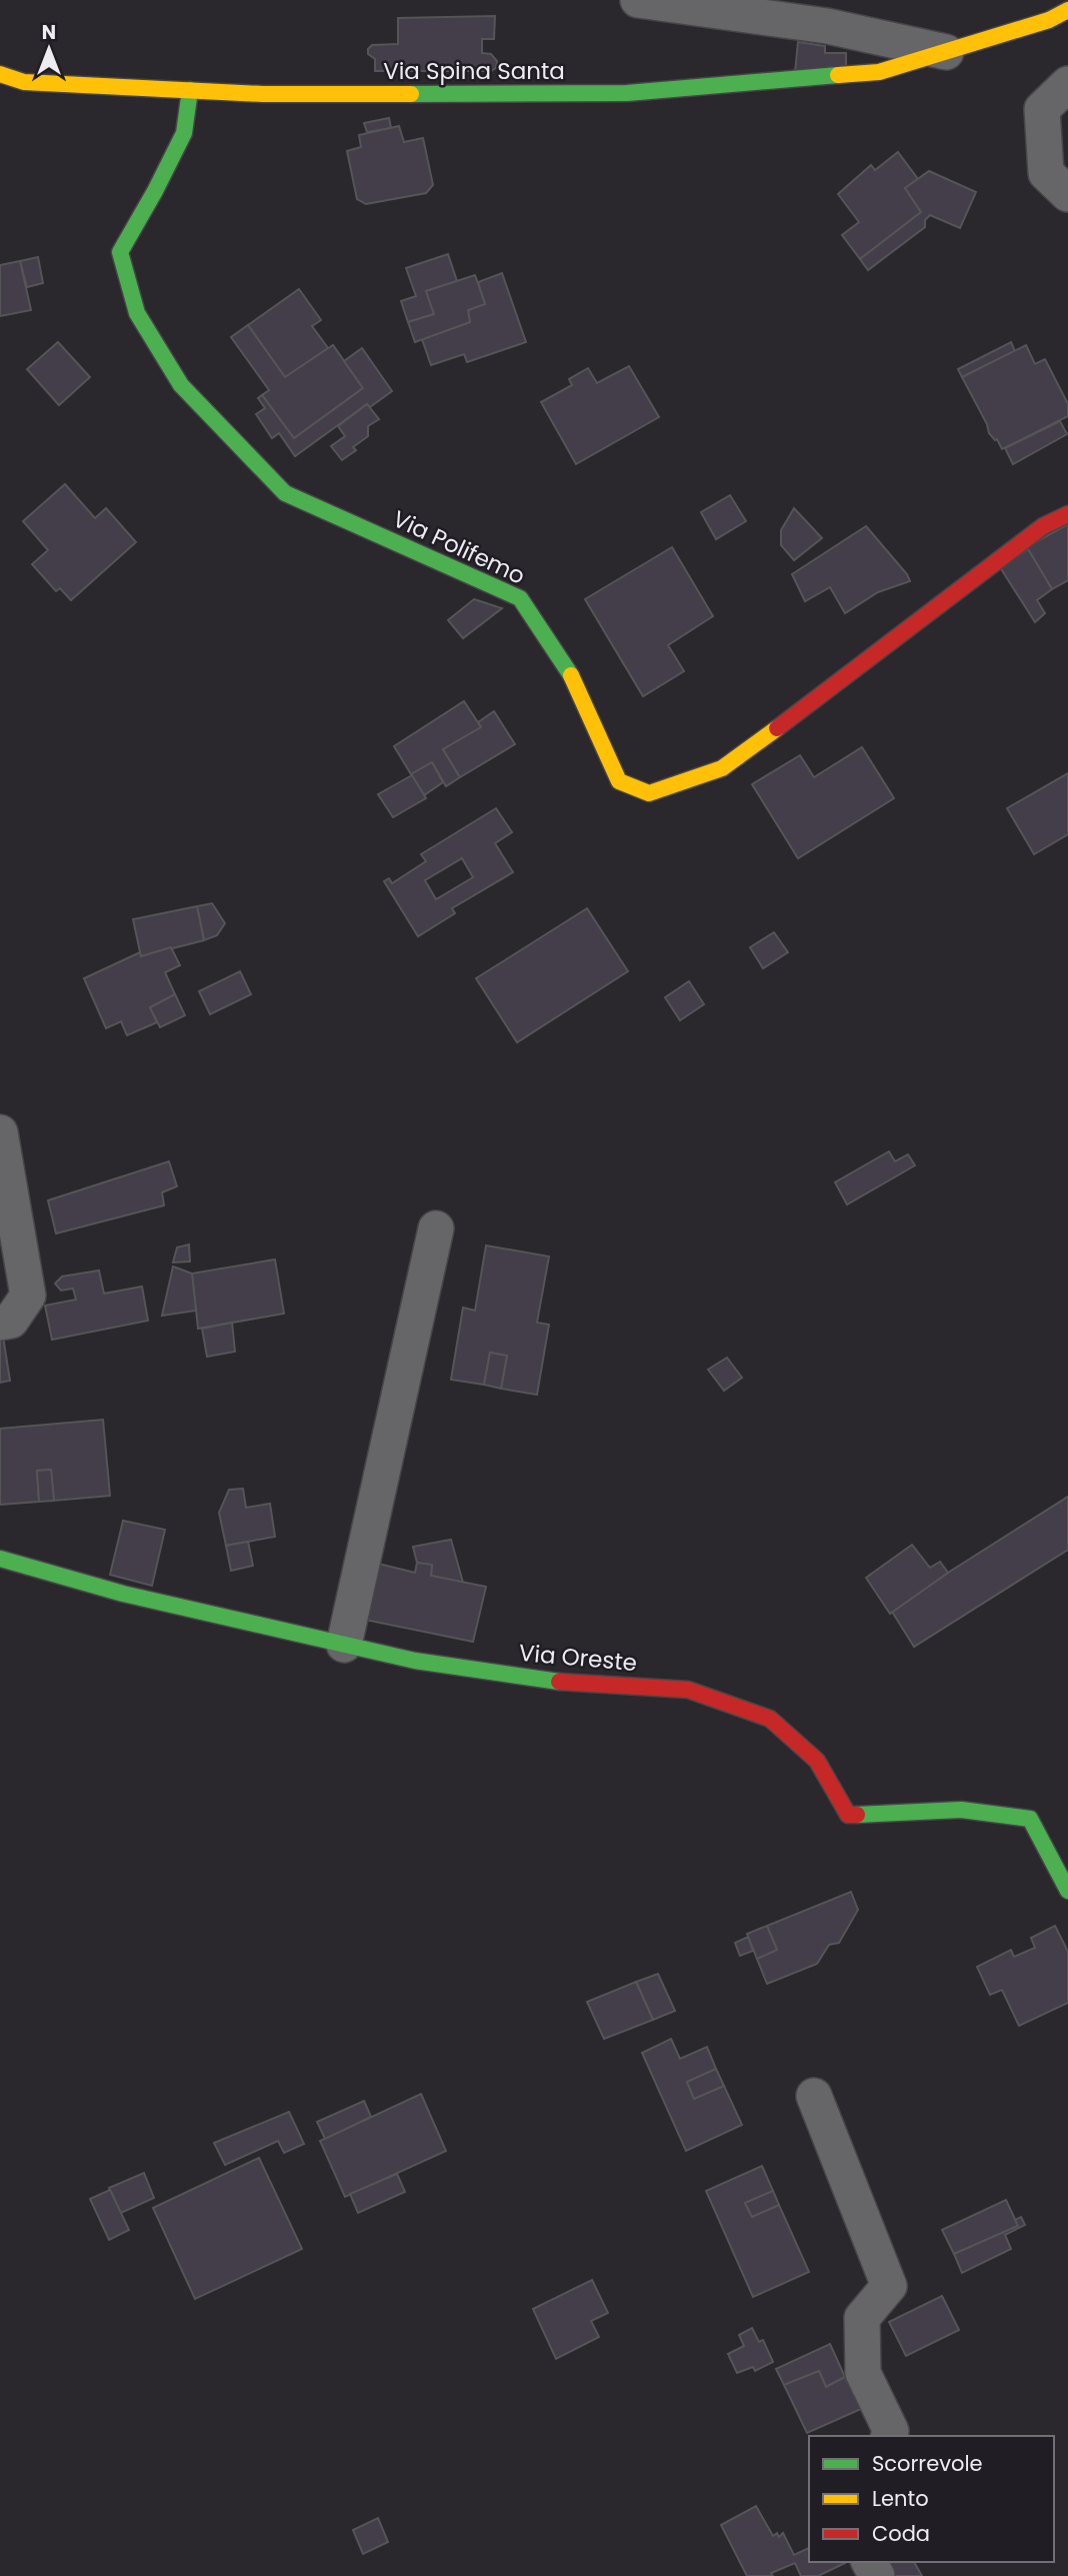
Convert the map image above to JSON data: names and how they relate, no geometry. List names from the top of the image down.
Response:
{
  "streets": {
    "street": ["Via Spina Santa", "Via Polifemo", "Via Oreste"]
  },
  "crossings": [
    ["Via Spina Santa", "Via Polifemo"]
  ],
  "legend": ["Scorrevole", "Lento", "Coda"],
  "north": "top"
}
